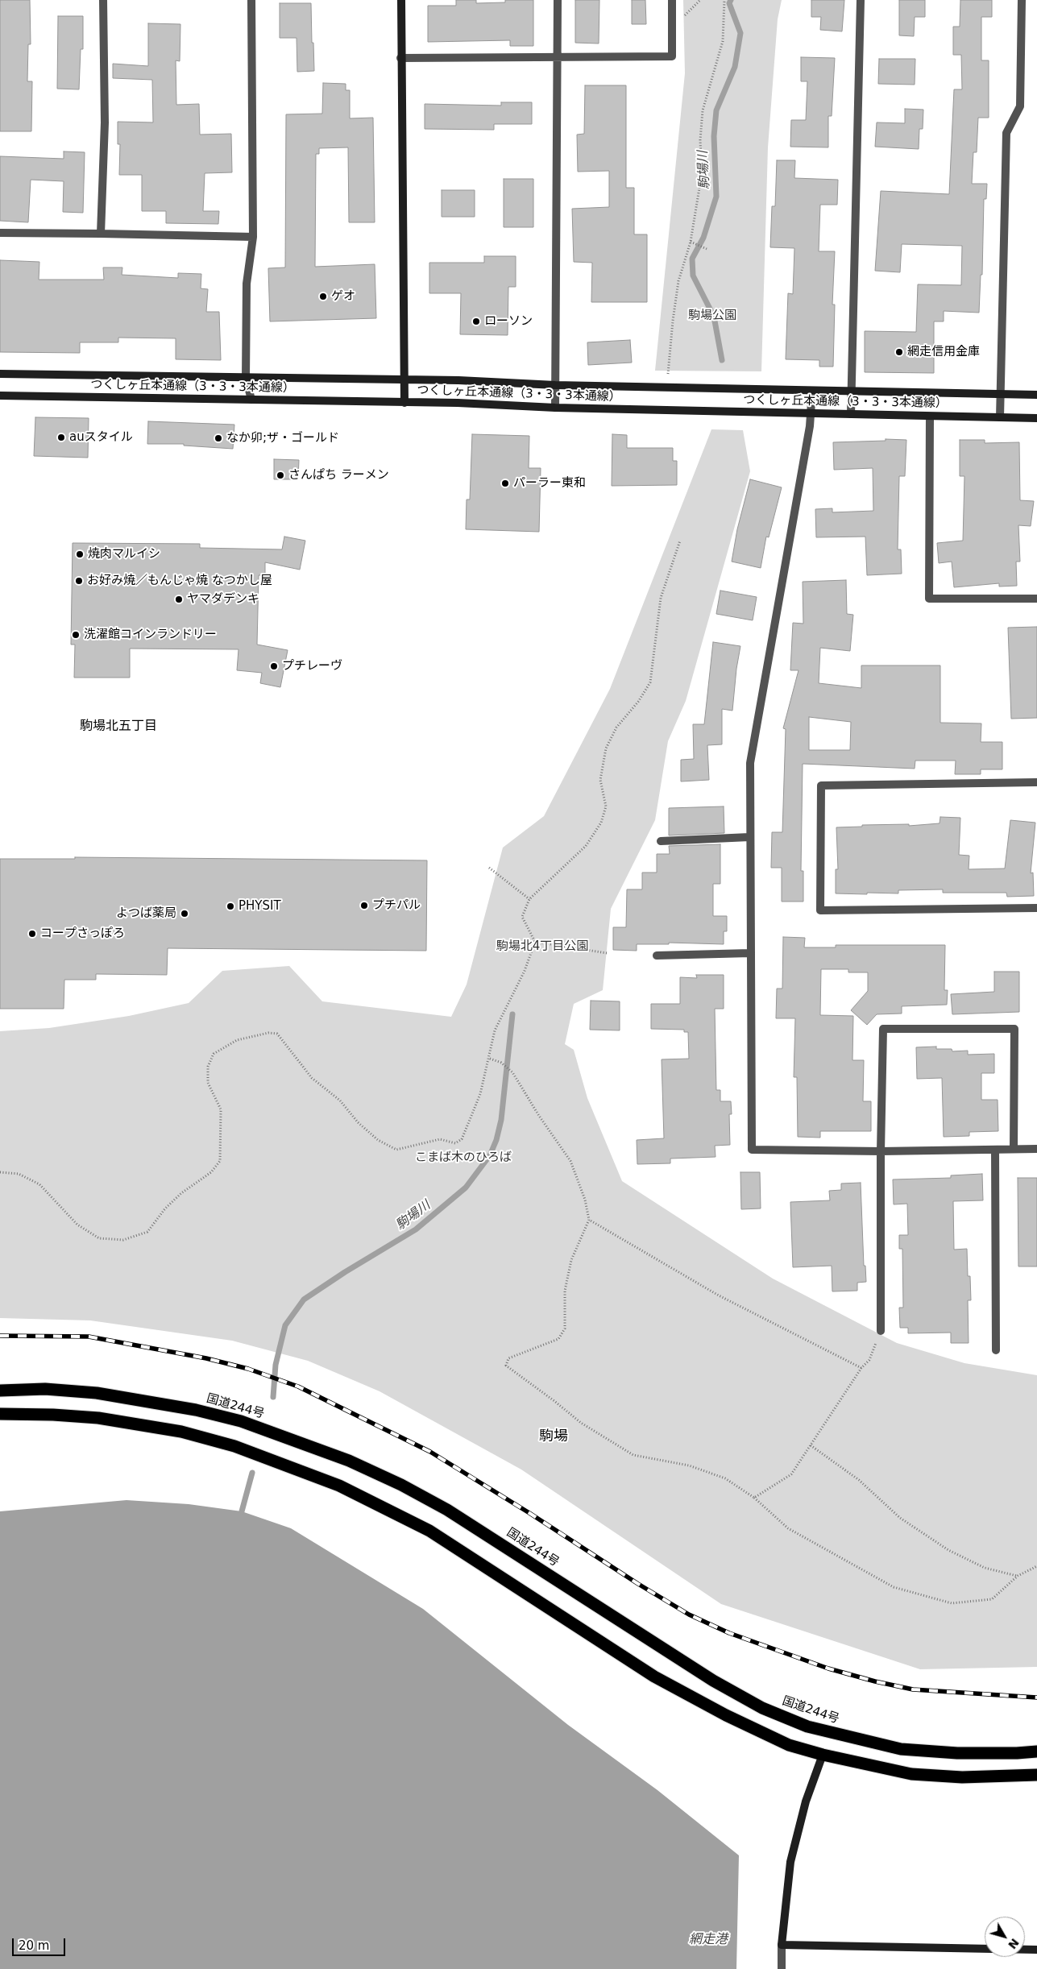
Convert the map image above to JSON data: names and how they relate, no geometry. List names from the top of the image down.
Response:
{
  "streets": {
    "highway": ["国道244号"],
    "street": ["つくしヶ丘本通線（3・3・3本通線）"]
  },
  "districts": ["駒場北五丁目", "駒場"],
  "water": ["駒場川", "網走港"],
  "parks": ["駒場公園", "駒場北4丁目公園", "こまば木のひろば"],
  "places": [
    "ゲオ",
    "ローソン",
    "網走信用金庫",
    "auスタイル",
    "なか卯;ザ・ゴールド",
    "さんぱち ラーメン",
    "パーラー東和",
    "焼肉マルイシ",
    "お好み焼／もんじゃ焼 なつかし屋",
    "ヤマダデンキ",
    "洗濯館コインランドリー",
    "プチレーヴ",
    "プチパル",
    "PHYSIT",
    "よつば薬局",
    "コープさっぽろ"
  ],
  "scale_bar": "20 m",
  "north": "bottom right"
}
